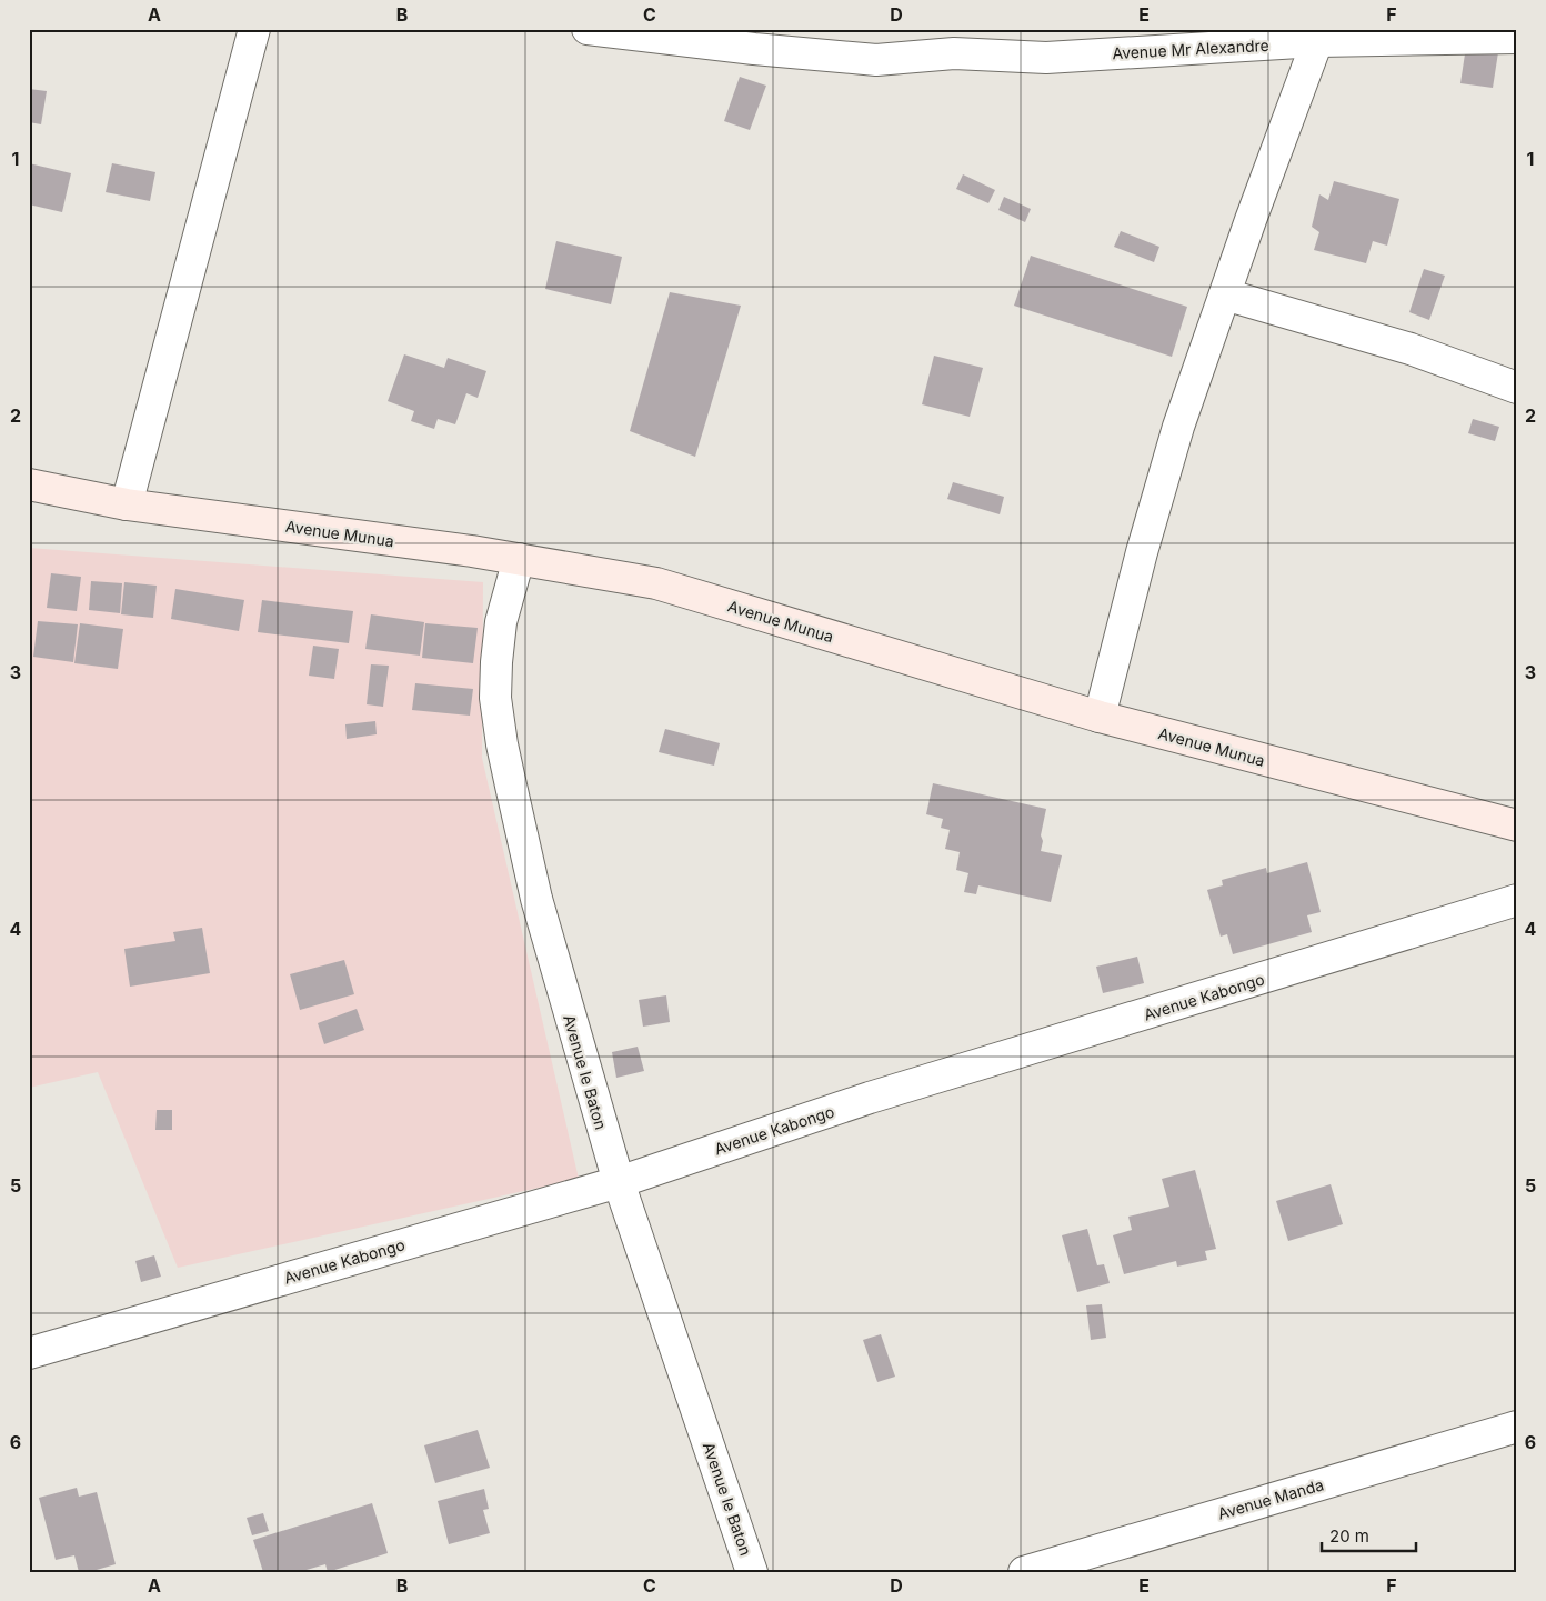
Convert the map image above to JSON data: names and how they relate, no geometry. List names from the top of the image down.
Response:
{
  "streets": {
    "main road": ["Avenue Munua"],
    "street": [
      "Avenue Mr Alexandre",
      "Avenue Kabongo",
      "Avenue le Baton",
      "Avenue Manda"
    ]
  },
  "crossings": [
    ["Avenue Munua", "Avenue le Baton"],
    ["Avenue Kabongo", "Avenue le Baton"]
  ],
  "scale_bar": "20 m",
  "grid": {
    "columns": [
      "A",
      "B",
      "C",
      "D",
      "E",
      "F"
    ],
    "rows": [
      "1",
      "2",
      "3",
      "4",
      "5",
      "6"
    ]
  }
}
